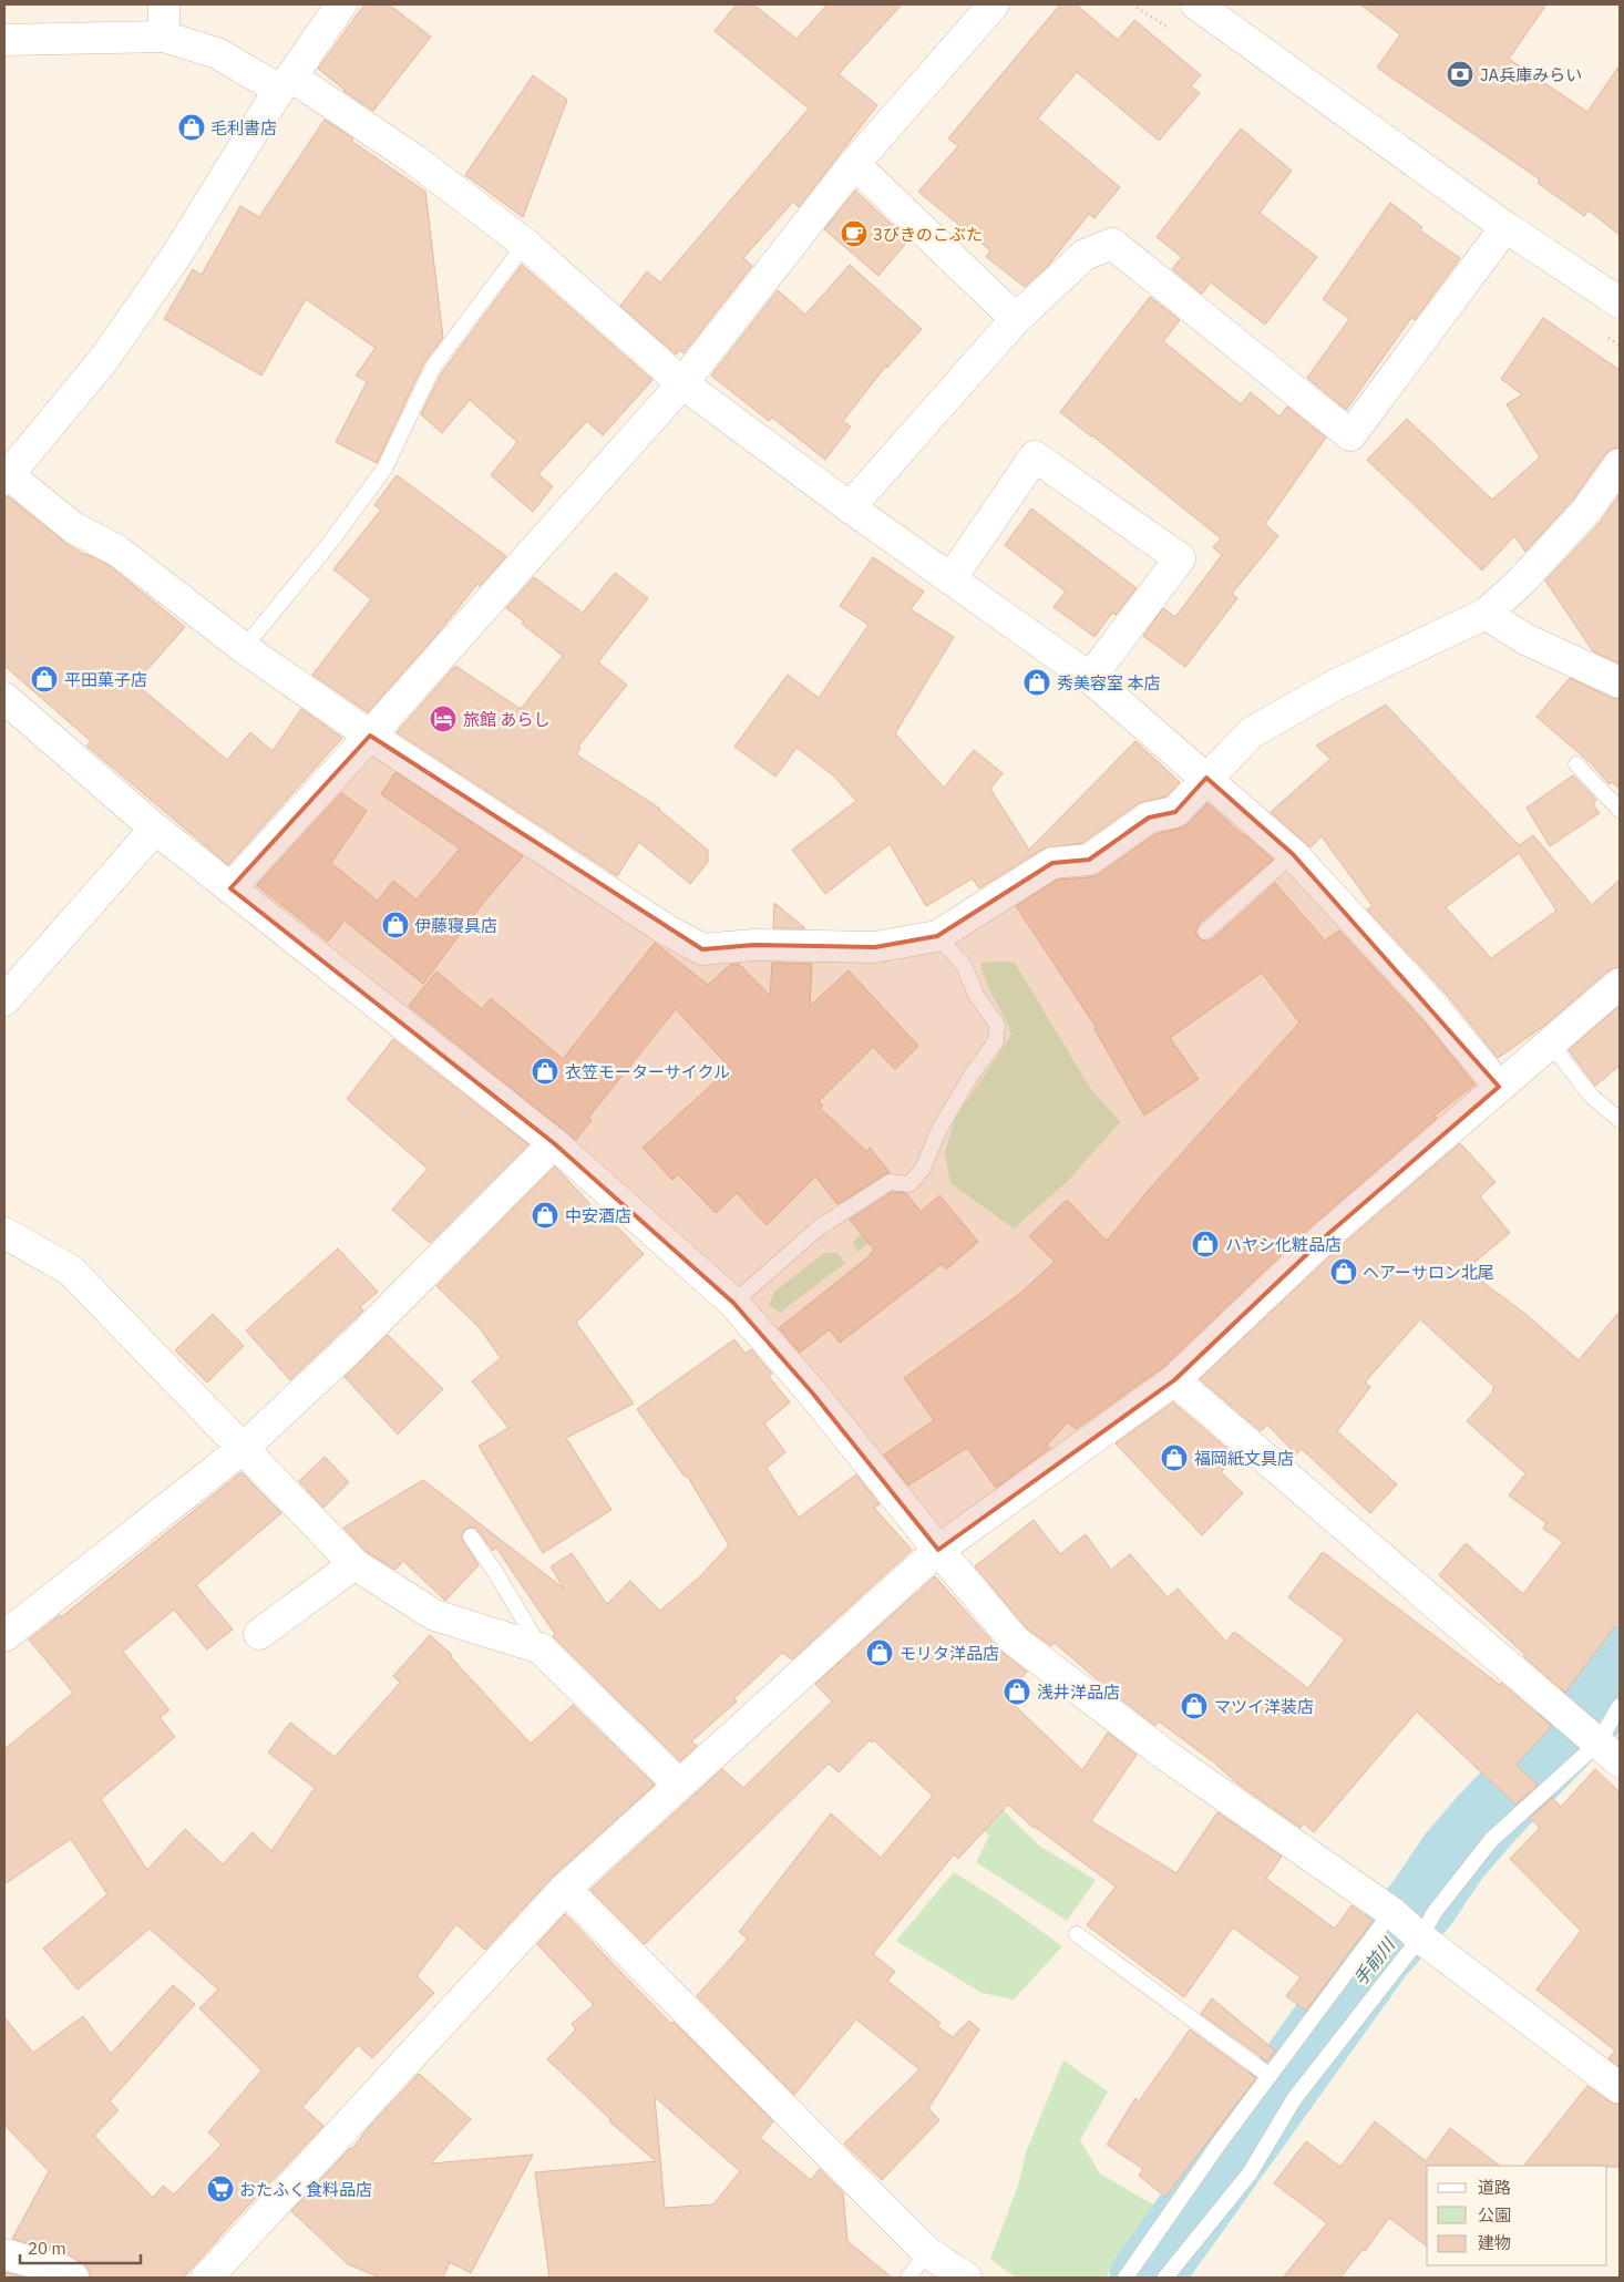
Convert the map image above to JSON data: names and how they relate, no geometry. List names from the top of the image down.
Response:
{
  "water": ["手前川"],
  "places": {
    "bank": ["JA兵庫みらい"],
    "shop": [
      "毛利書店",
      "平田菓子店",
      "秀美容室 本店",
      "伊藤寝具店",
      "衣笠モーターサイクル",
      "中安酒店",
      "ハヤシ化粧品店",
      "ヘアーサロン北尾",
      "福岡紙文具店",
      "モリタ洋品店",
      "浅井洋品店",
      "マツイ洋装店"
    ],
    "cafe": ["3びきのこぶた"],
    "hotel": ["旅館 あらし"],
    "supermarket": ["おたふく食料品店"]
  },
  "legend": ["道路", "公園", "建物"],
  "scale_bar": "20 m"
}
